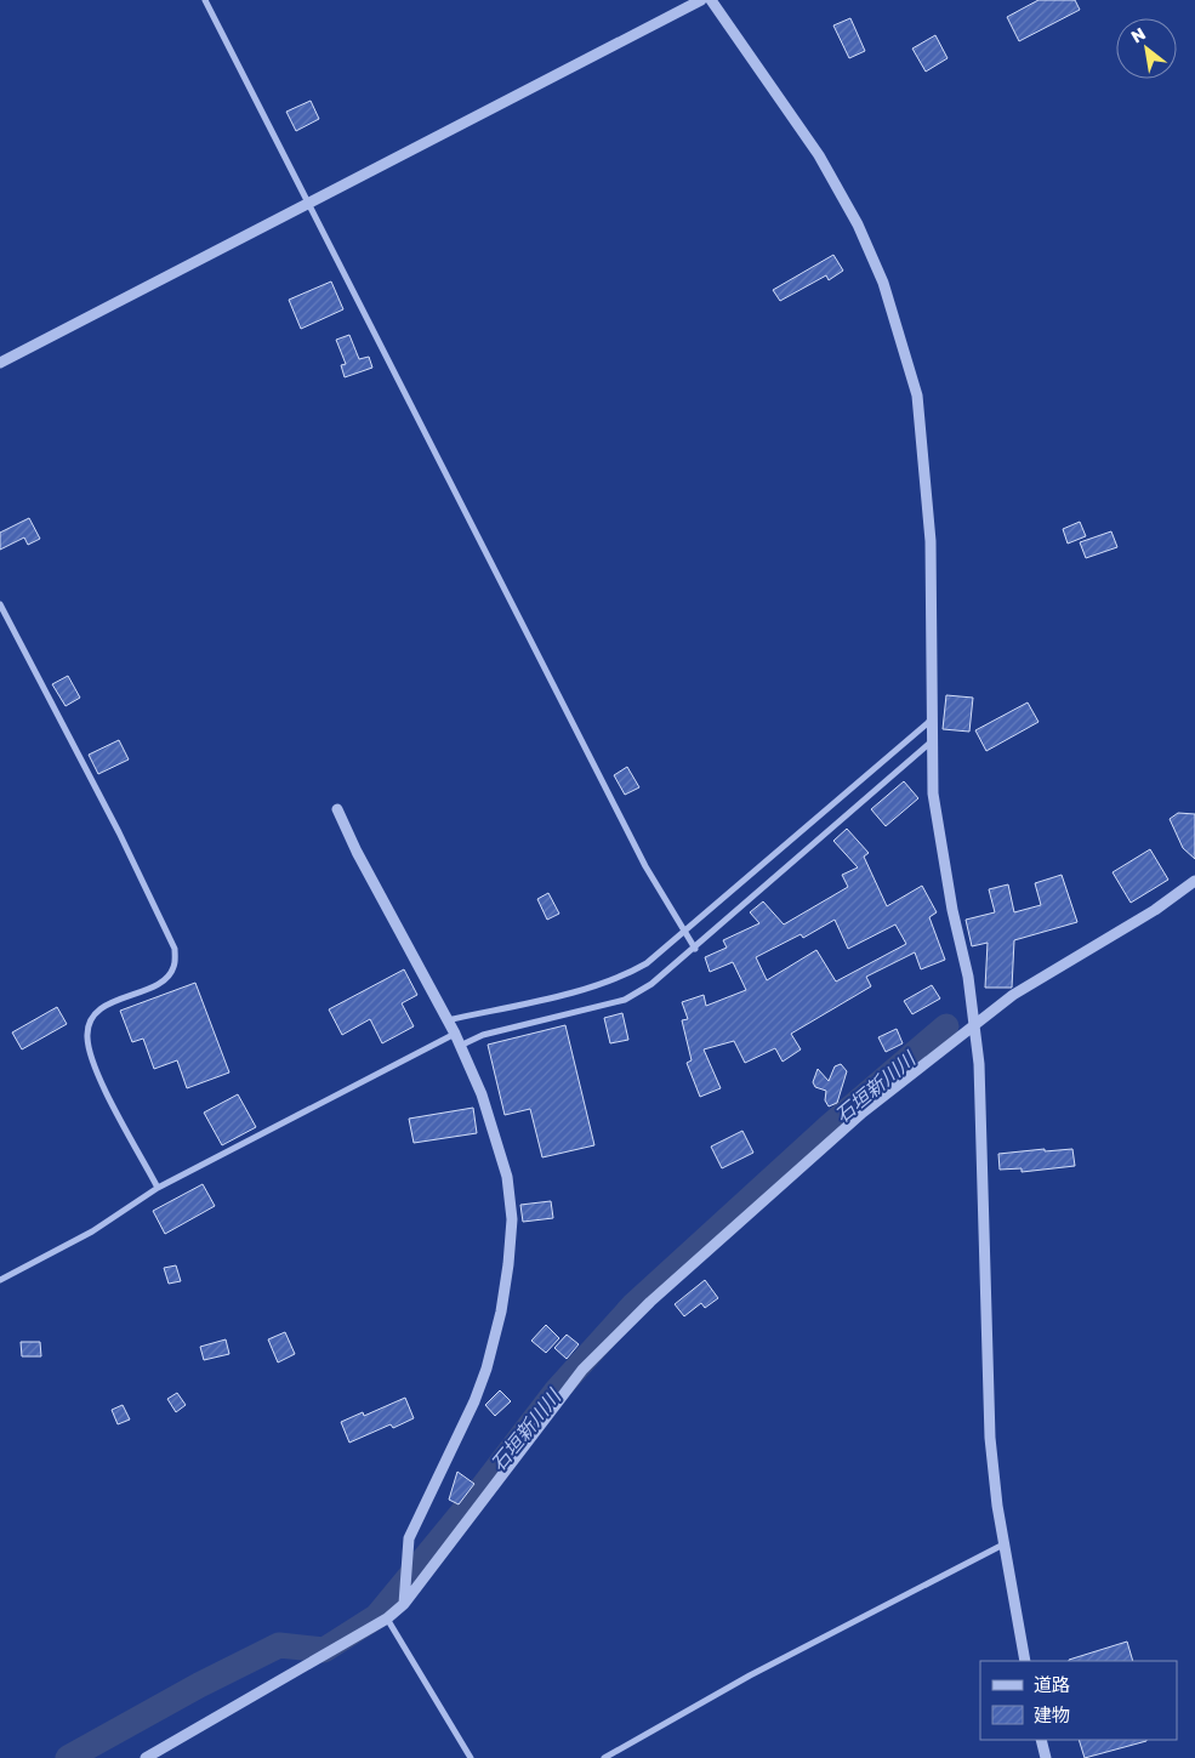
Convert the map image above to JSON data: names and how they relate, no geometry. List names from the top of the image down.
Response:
{
  "water": ["石垣新川川"],
  "legend": ["道路", "建物"],
  "north": "top left"
}
